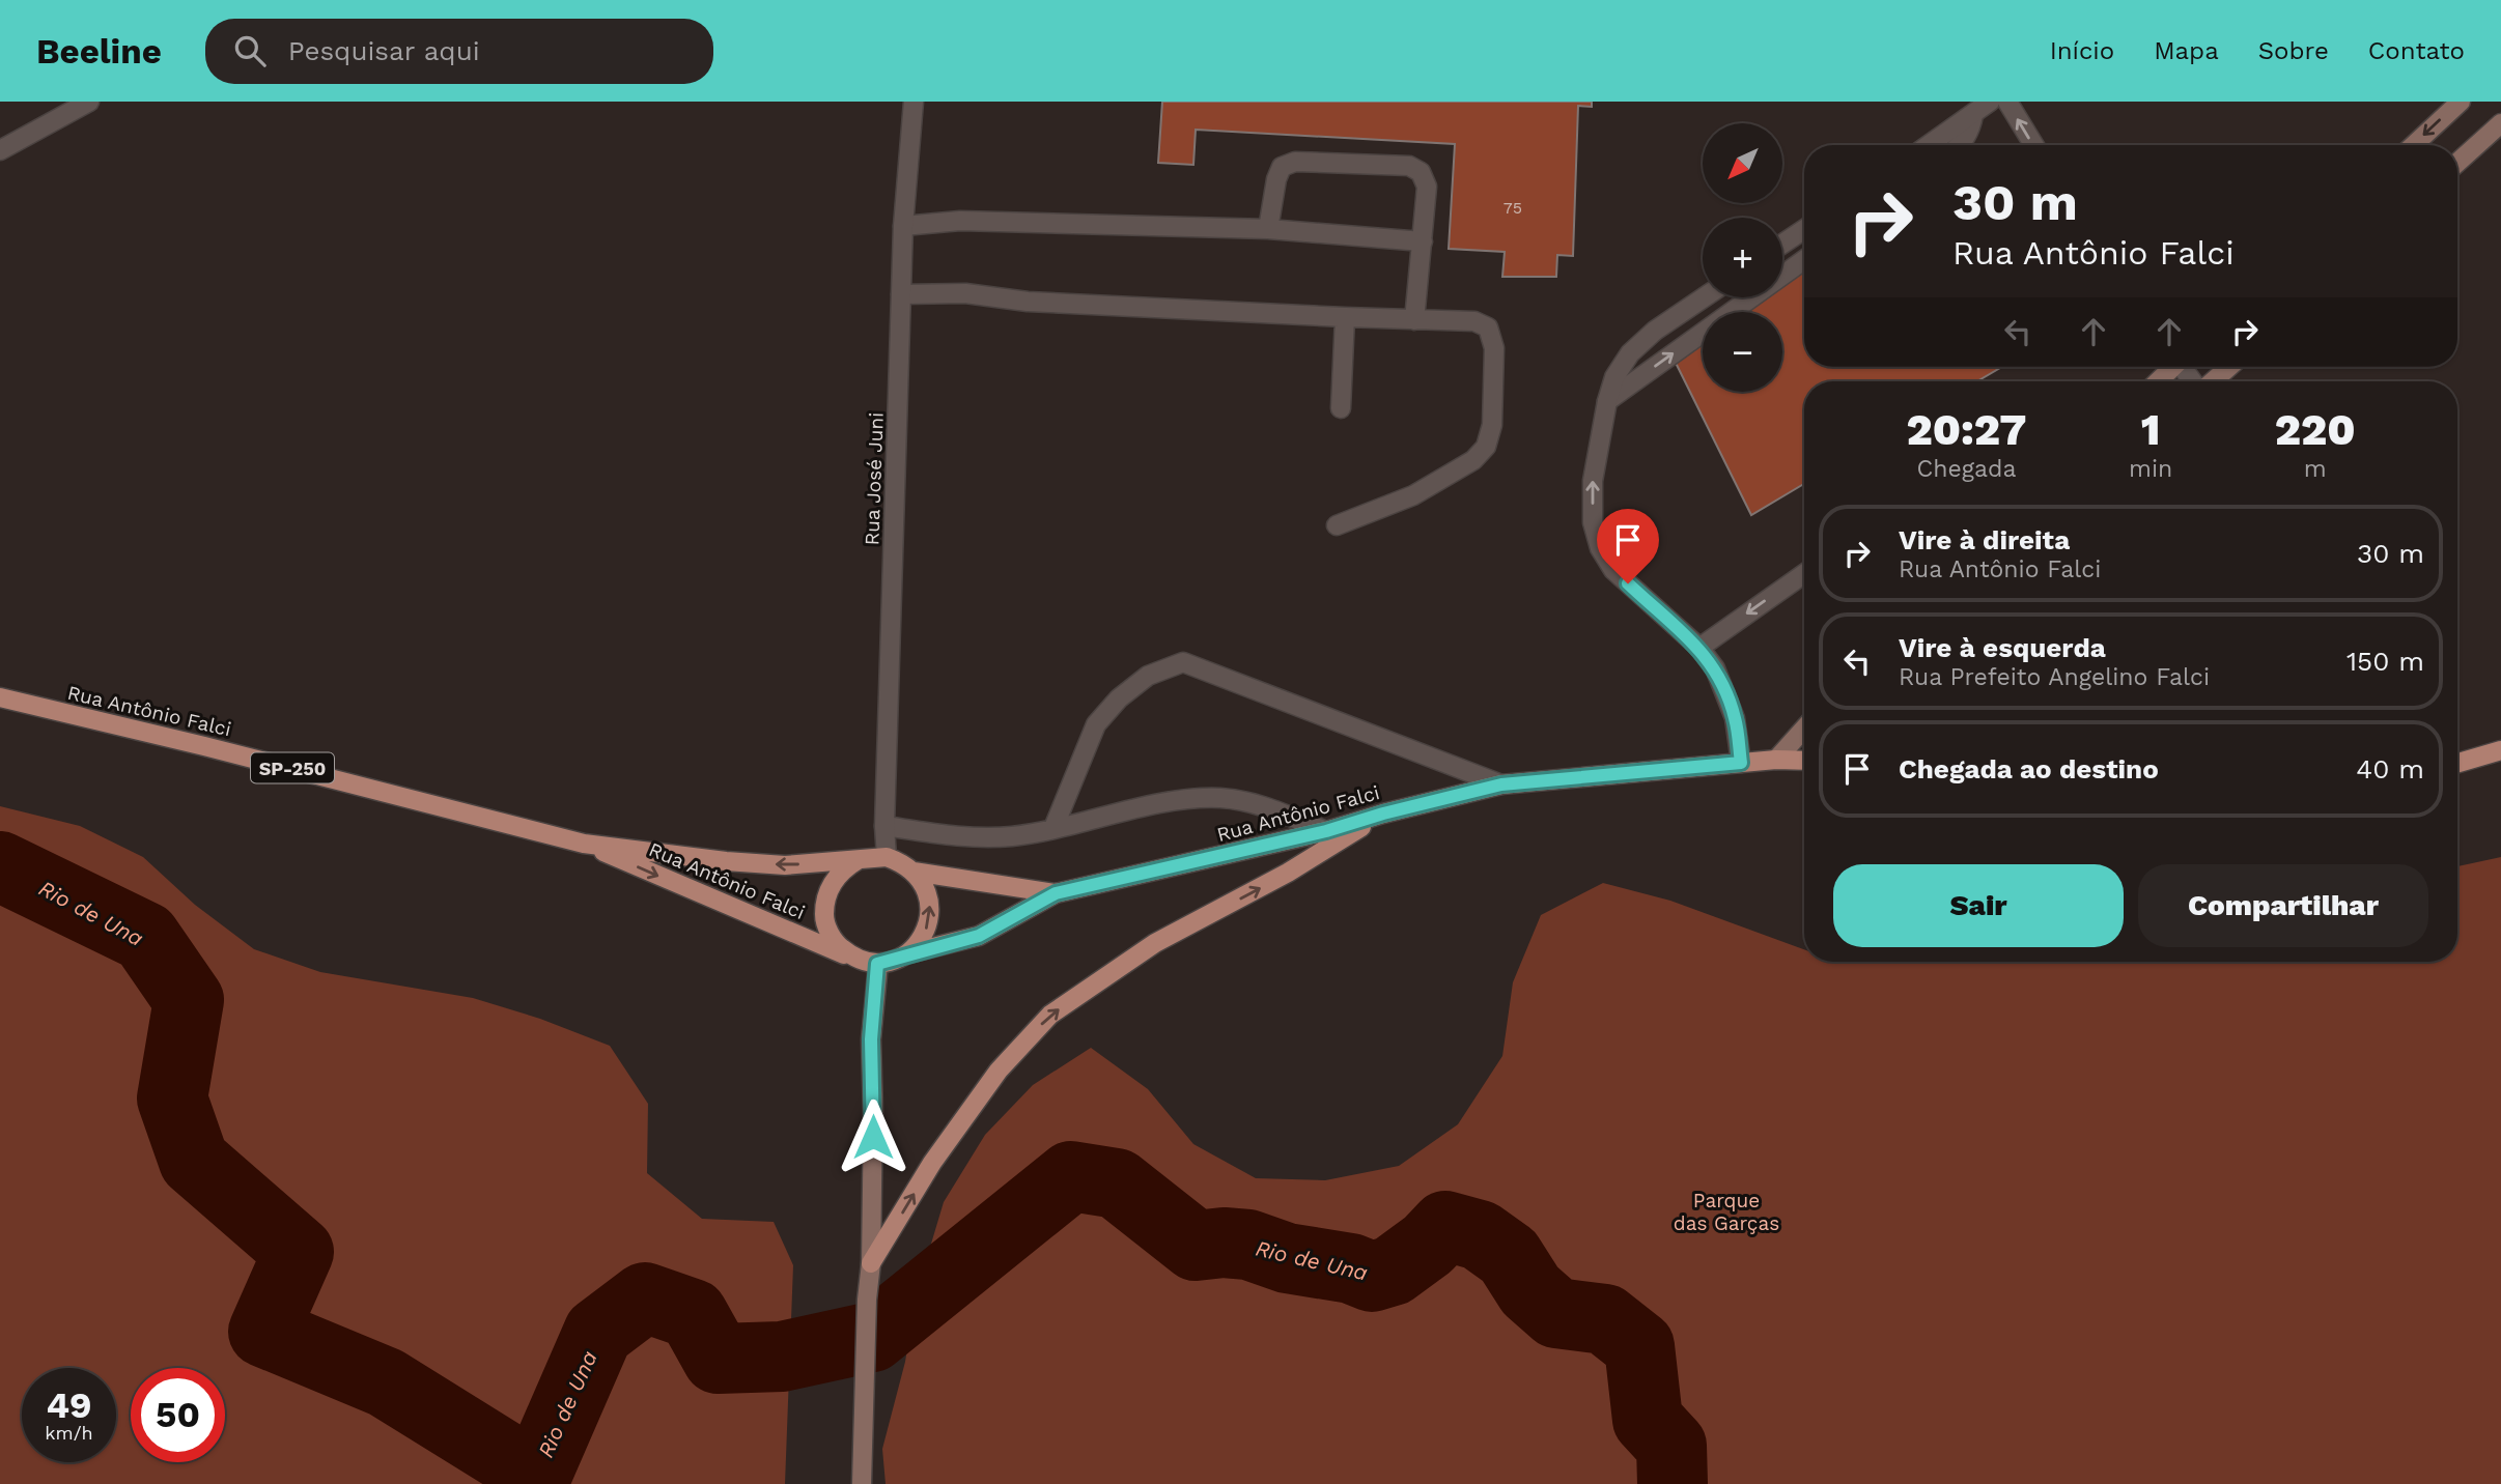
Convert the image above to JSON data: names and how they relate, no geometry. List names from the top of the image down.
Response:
{
  "streets": {
    "main road": ["Rua Antônio Falci", "SP-250"],
    "street": ["Rua José Juni"]
  },
  "crossings": [
    ["Rua José Juni", "Rua Antônio Falci"],
    ["Rua José Juni", "SP-250"],
    ["Rua Antônio Falci", "SP-250"]
  ],
  "water": ["Rio de Una"],
  "parks": ["Parque das Garças"],
  "house_numbers": ["75"],
  "north": "bottom left",
  "page": {
    "header": "Beeline",
    "search": "Pesquisar aqui",
    "nav": [
      "Início",
      "Mapa",
      "Sobre",
      "Contato"
    ],
    "map_buttons": ["+", "−"],
    "turn": ["30 m", "Rua Antônio Falci"],
    "eta": [
      "20:27",
      "Chegada",
      "1",
      "min",
      "220",
      "m"
    ],
    "list": [
      {
        "name": "Vire à direita",
        "note": "Rua Antônio Falci",
        "value": "30 m"
      },
      {
        "name": "Vire à esquerda",
        "note": "Rua Prefeito Angelino Falci",
        "value": "150 m"
      },
      {
        "name": "Chegada ao destino",
        "value": "40 m"
      }
    ],
    "buttons": ["Sair", "Compartilhar"],
    "speed": "49 km/h",
    "limit": "50"
  }
}
